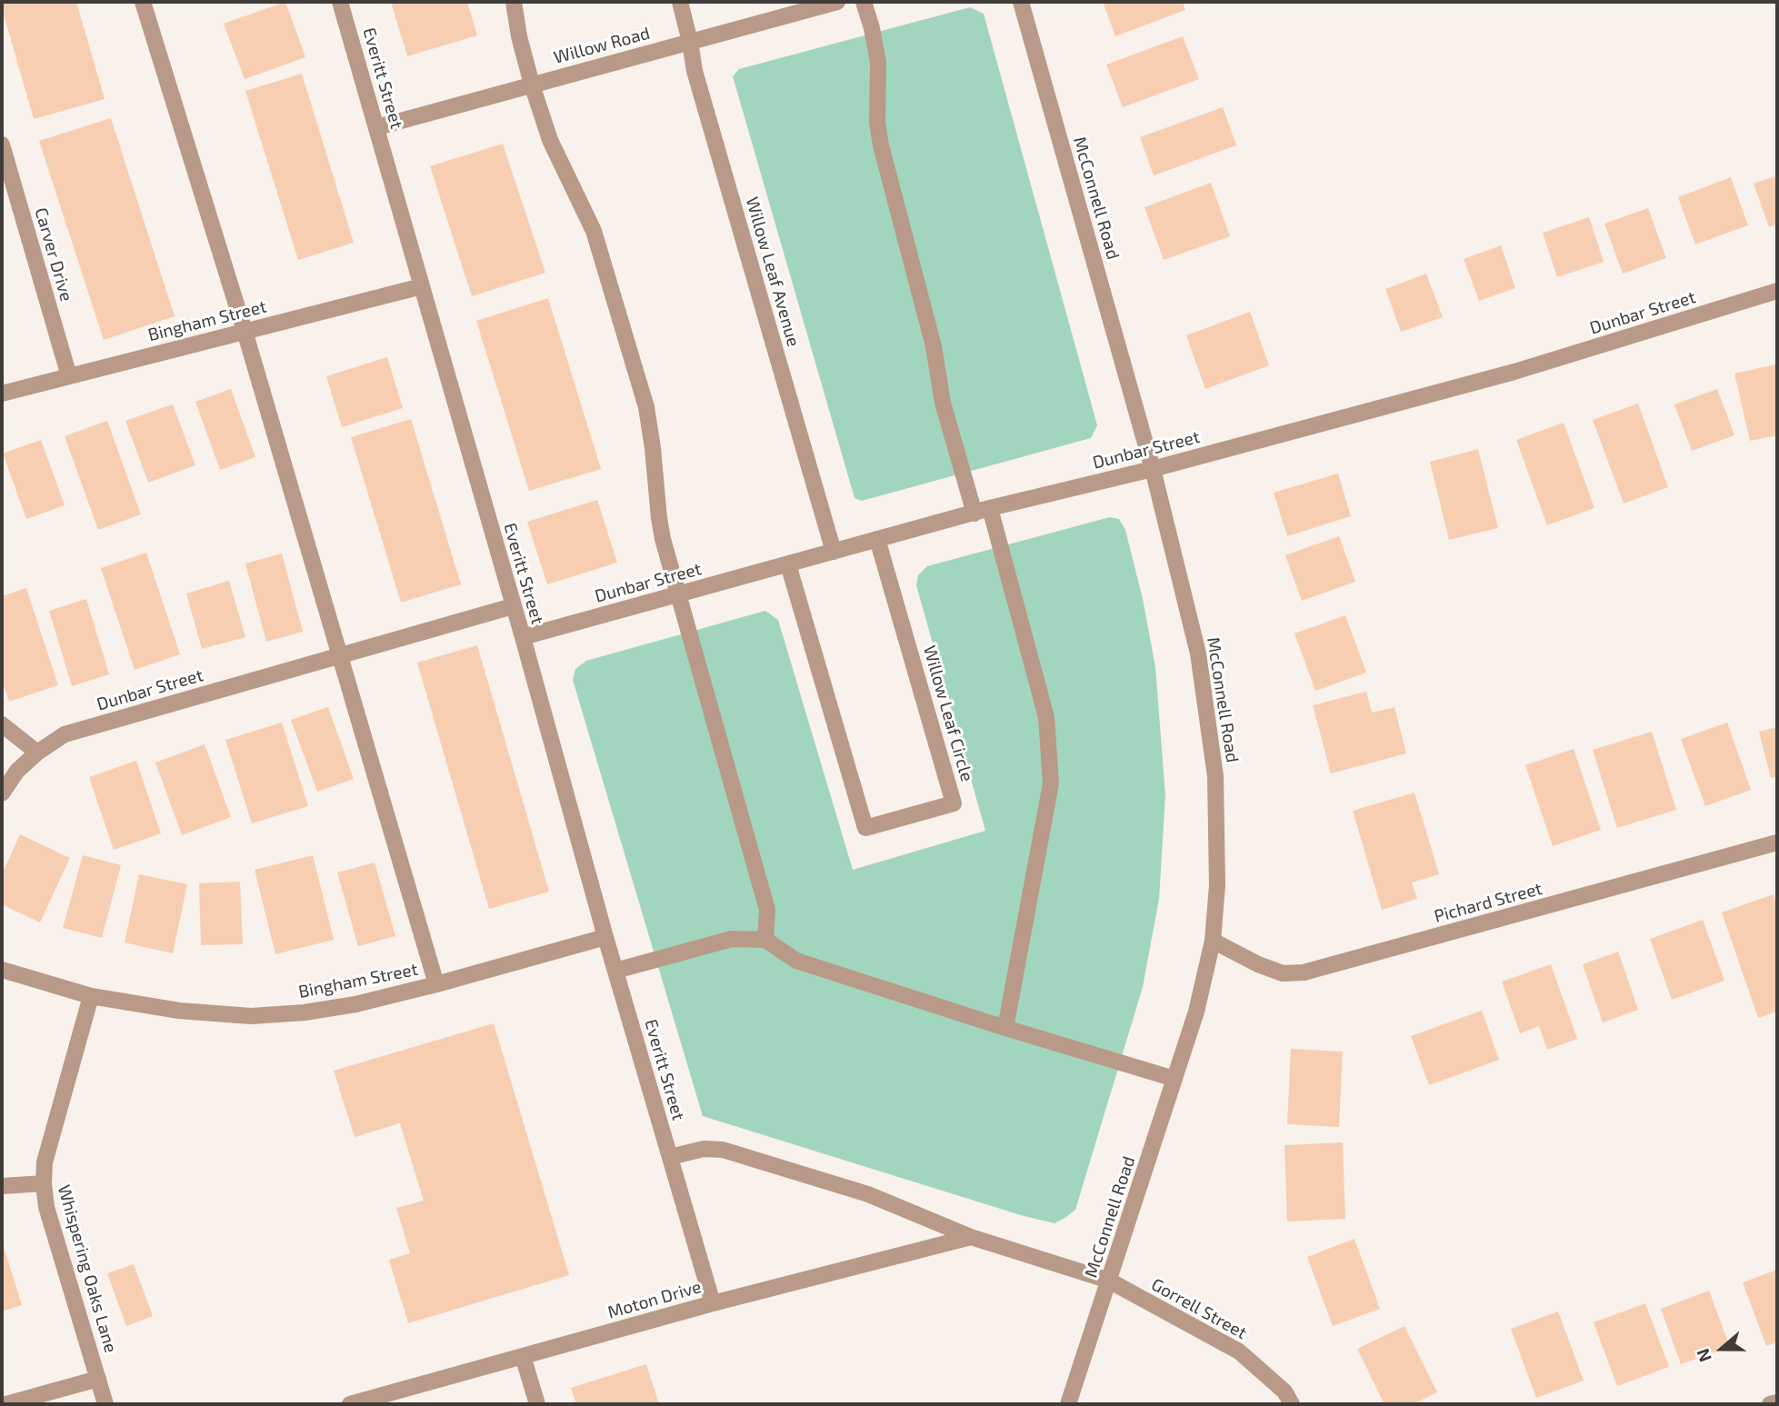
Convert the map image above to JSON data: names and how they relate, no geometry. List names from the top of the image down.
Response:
{
  "streets": {
    "street": [
      "Willow Road",
      "Everitt Street",
      "McConnell Road",
      "Carver Drive",
      "Willow Leaf Avenue",
      "Dunbar Street",
      "Bingham Street",
      "Willow Leaf Circle",
      "Pichard Street",
      "Whispering Oaks Lane",
      "Moton Drive",
      "Gorrell Street"
    ]
  },
  "crossings": [
    ["Willow Road", "Everitt Street"],
    ["Willow Road", "Willow Leaf Avenue"],
    ["Everitt Street", "Dunbar Street"],
    ["Everitt Street", "Bingham Street"],
    ["Everitt Street", "Moton Drive"],
    ["McConnell Road", "Dunbar Street"],
    ["McConnell Road", "Pichard Street"],
    ["McConnell Road", "Gorrell Street"],
    ["Carver Drive", "Bingham Street"],
    ["Willow Leaf Avenue", "Dunbar Street"],
    ["Dunbar Street", "Willow Leaf Circle"],
    ["Bingham Street", "Whispering Oaks Lane"]
  ],
  "north": "left"
}
